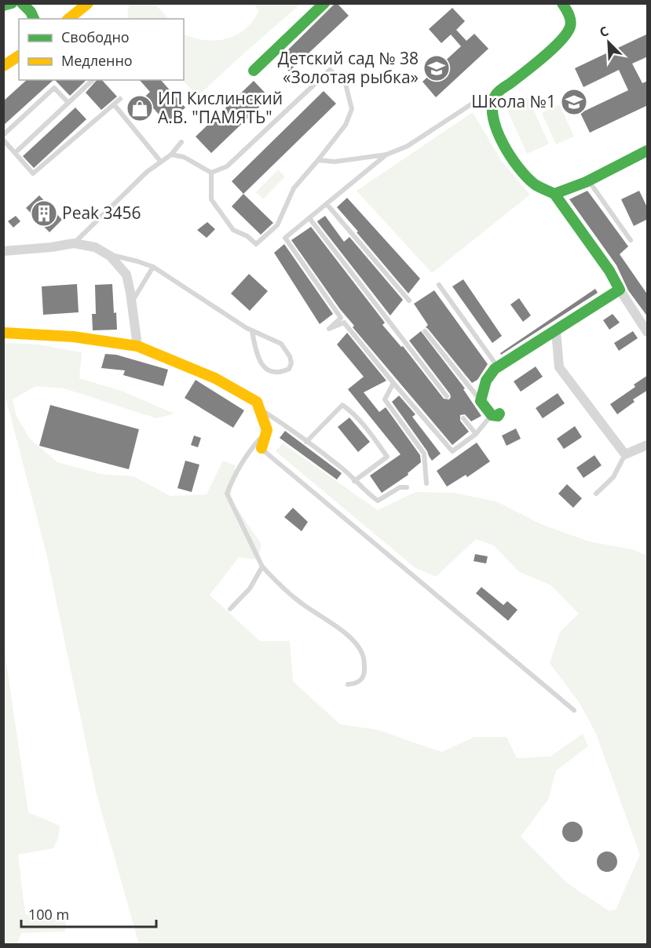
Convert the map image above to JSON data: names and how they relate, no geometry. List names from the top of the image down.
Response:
{
  "places": {
    "school or university": ["Детский сад № 38 «Золотая рыбка»", "Школа №1"],
    "shop": ["ИП Кислинский А.В. \"ПАМЯТЬ\""],
    "building": ["Peak 3456"]
  },
  "legend": ["Свободно", "Медленно"],
  "scale_bar": "100 m",
  "north": "top left"
}
